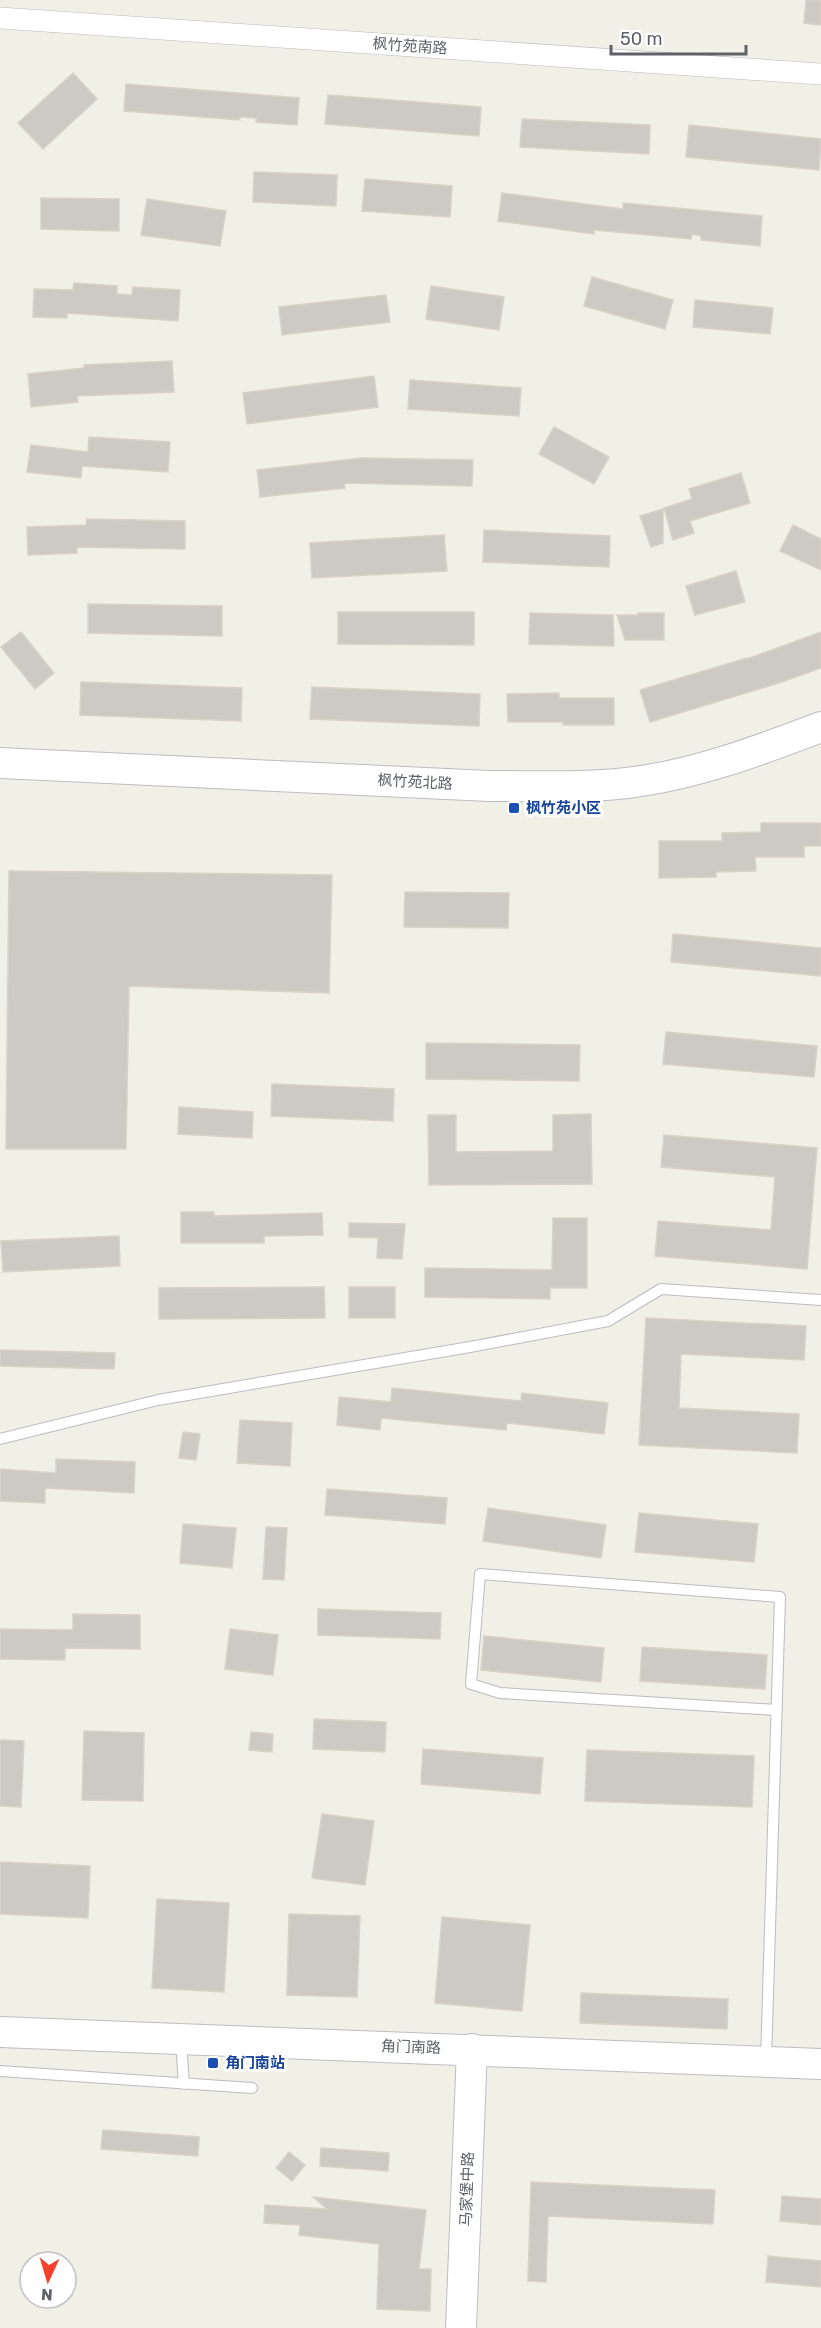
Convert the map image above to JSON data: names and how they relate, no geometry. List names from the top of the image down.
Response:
{
  "streets": {
    "street": [
      "枫竹苑南路",
      "枫竹苑北路",
      "角门南路",
      "马家堡中路"
    ]
  },
  "crossings": [
    ["角门南路", "马家堡中路"]
  ],
  "places": {
    "transit": ["枫竹苑小区", "角门南站"]
  },
  "scale_bar": "50 m",
  "north": "bottom"
}
